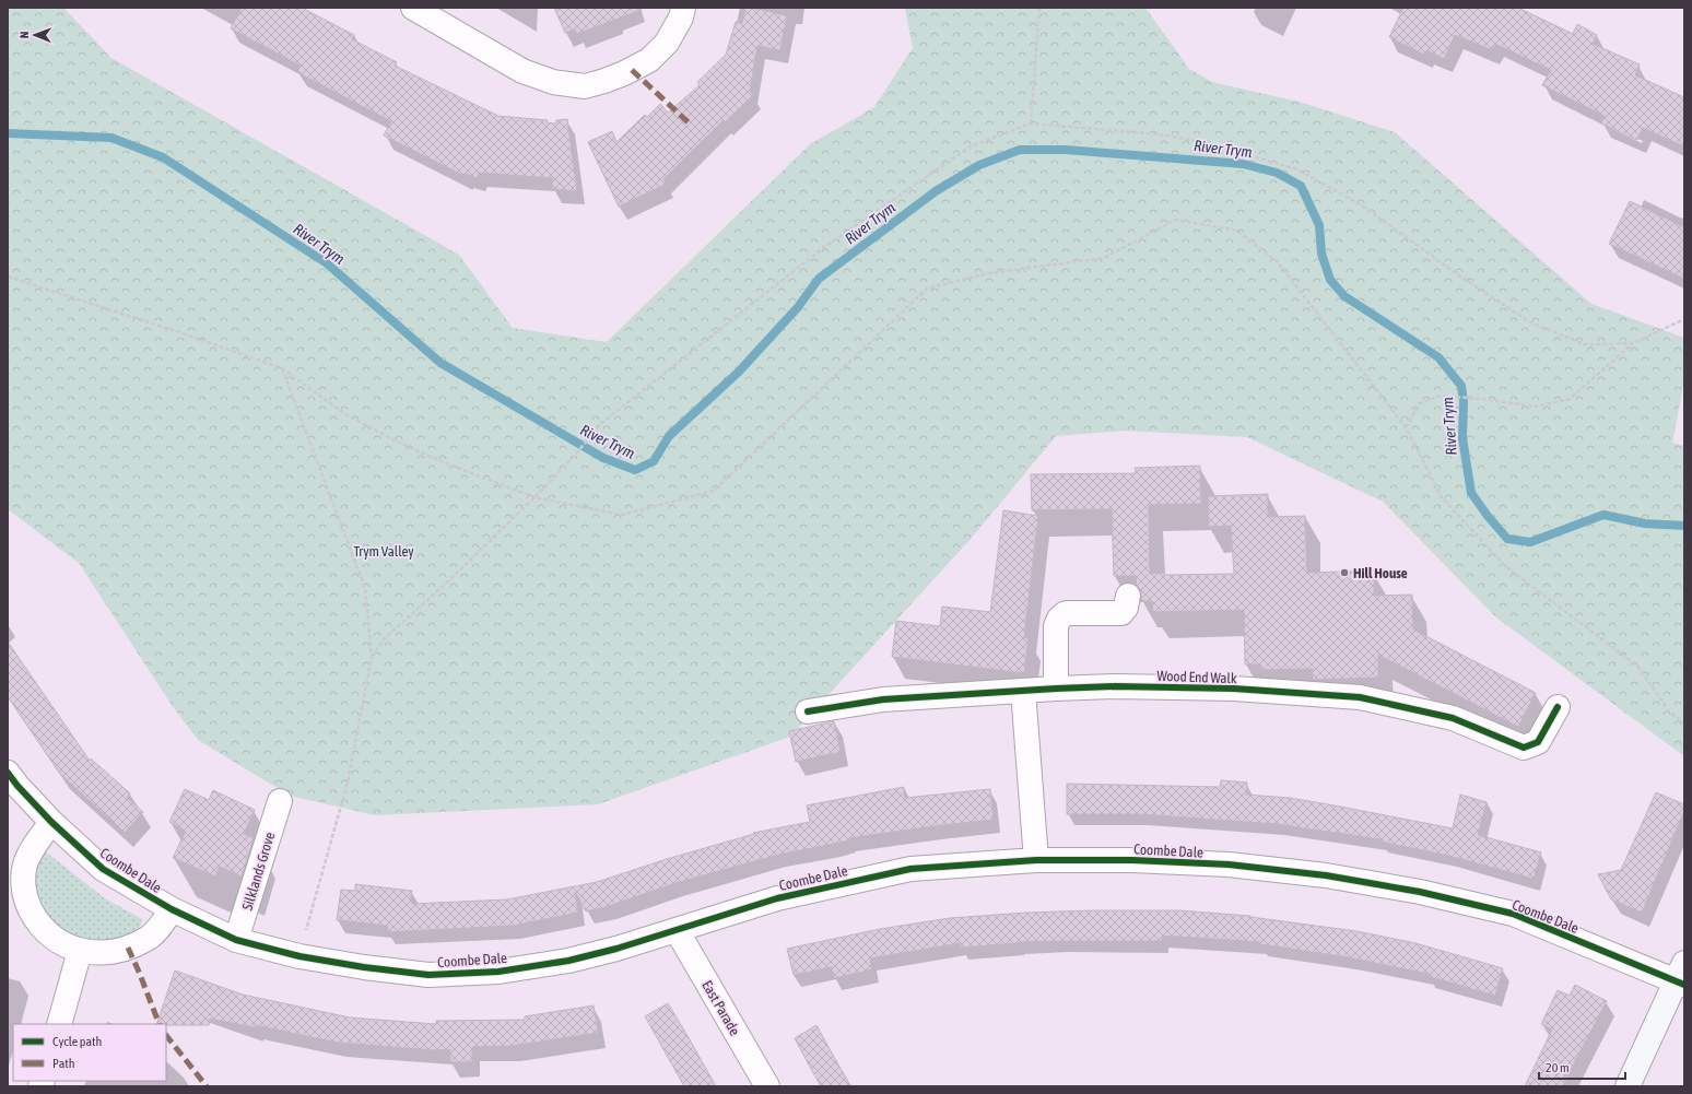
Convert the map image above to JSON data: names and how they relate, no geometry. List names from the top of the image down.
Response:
{
  "streets": {
    "street": [
      "Wood End Walk",
      "Coombe Dale",
      "Silklands Grove",
      "East Parade"
    ]
  },
  "crossings": [
    ["Coombe Dale", "Silklands Grove"],
    ["Coombe Dale", "East Parade"]
  ],
  "water": ["River Trym"],
  "parks": ["Trym Valley"],
  "places": ["Hill House"],
  "legend": ["Cycle path", "Path"],
  "scale_bar": "20 m",
  "north": "left"
}
